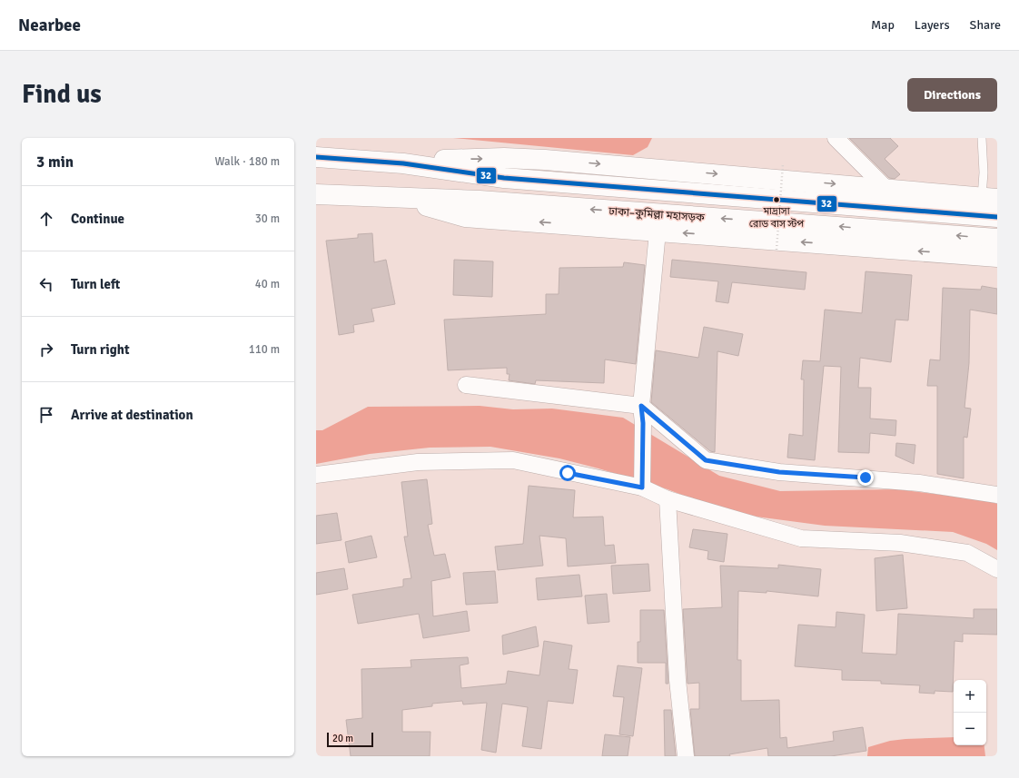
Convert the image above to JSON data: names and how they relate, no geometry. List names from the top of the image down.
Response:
{
  "streets": {
    "highway": ["ঢাকা–কুমিল্লা মহাসড়ক"]
  },
  "places": ["মাদ্রাসা রোড বাস স্টপ"],
  "lines": ["transit line 32"],
  "scale_bar": "20 m",
  "page": {
    "header": "Nearbee",
    "nav": ["Map", "Layers", "Share"],
    "buttons": "Directions",
    "title": "Find us",
    "heading": ["3 min", "Walk · 180 m"],
    "list": [
      ["Continue", "30 m"],
      ["Turn left", "40 m"],
      ["Turn right", "110 m"],
      "Arrive at destination"
    ],
    "map_buttons": ["+", "−"],
    "scale": "20 m"
  }
}
